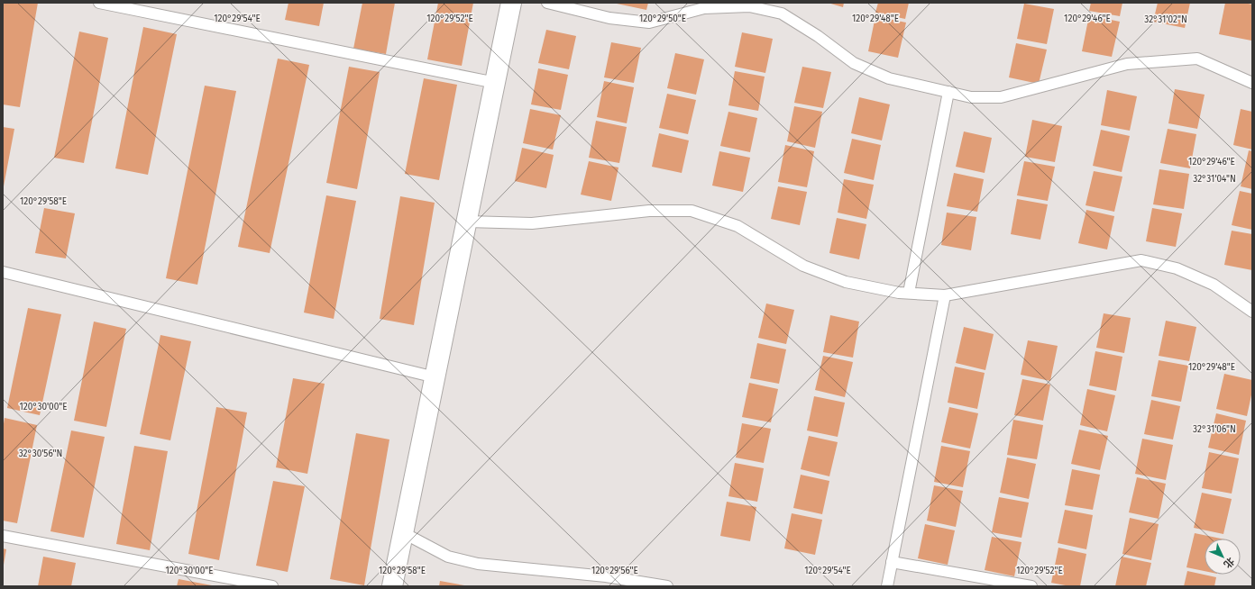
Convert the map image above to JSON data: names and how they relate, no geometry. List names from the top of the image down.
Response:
{
  "north": "bottom right",
  "coordinates": [
    "120°29'54\"E",
    "120°29'52\"E",
    "120°29'50\"E",
    "120°29'48\"E",
    "120°29'46\"E",
    "32°31'02\"N",
    "32°31'04\"N",
    "120°29'58\"E",
    "120°30'00\"E",
    "32°31'06\"N",
    "32°30'56\"N",
    "120°29'56\"E"
  ]
}
